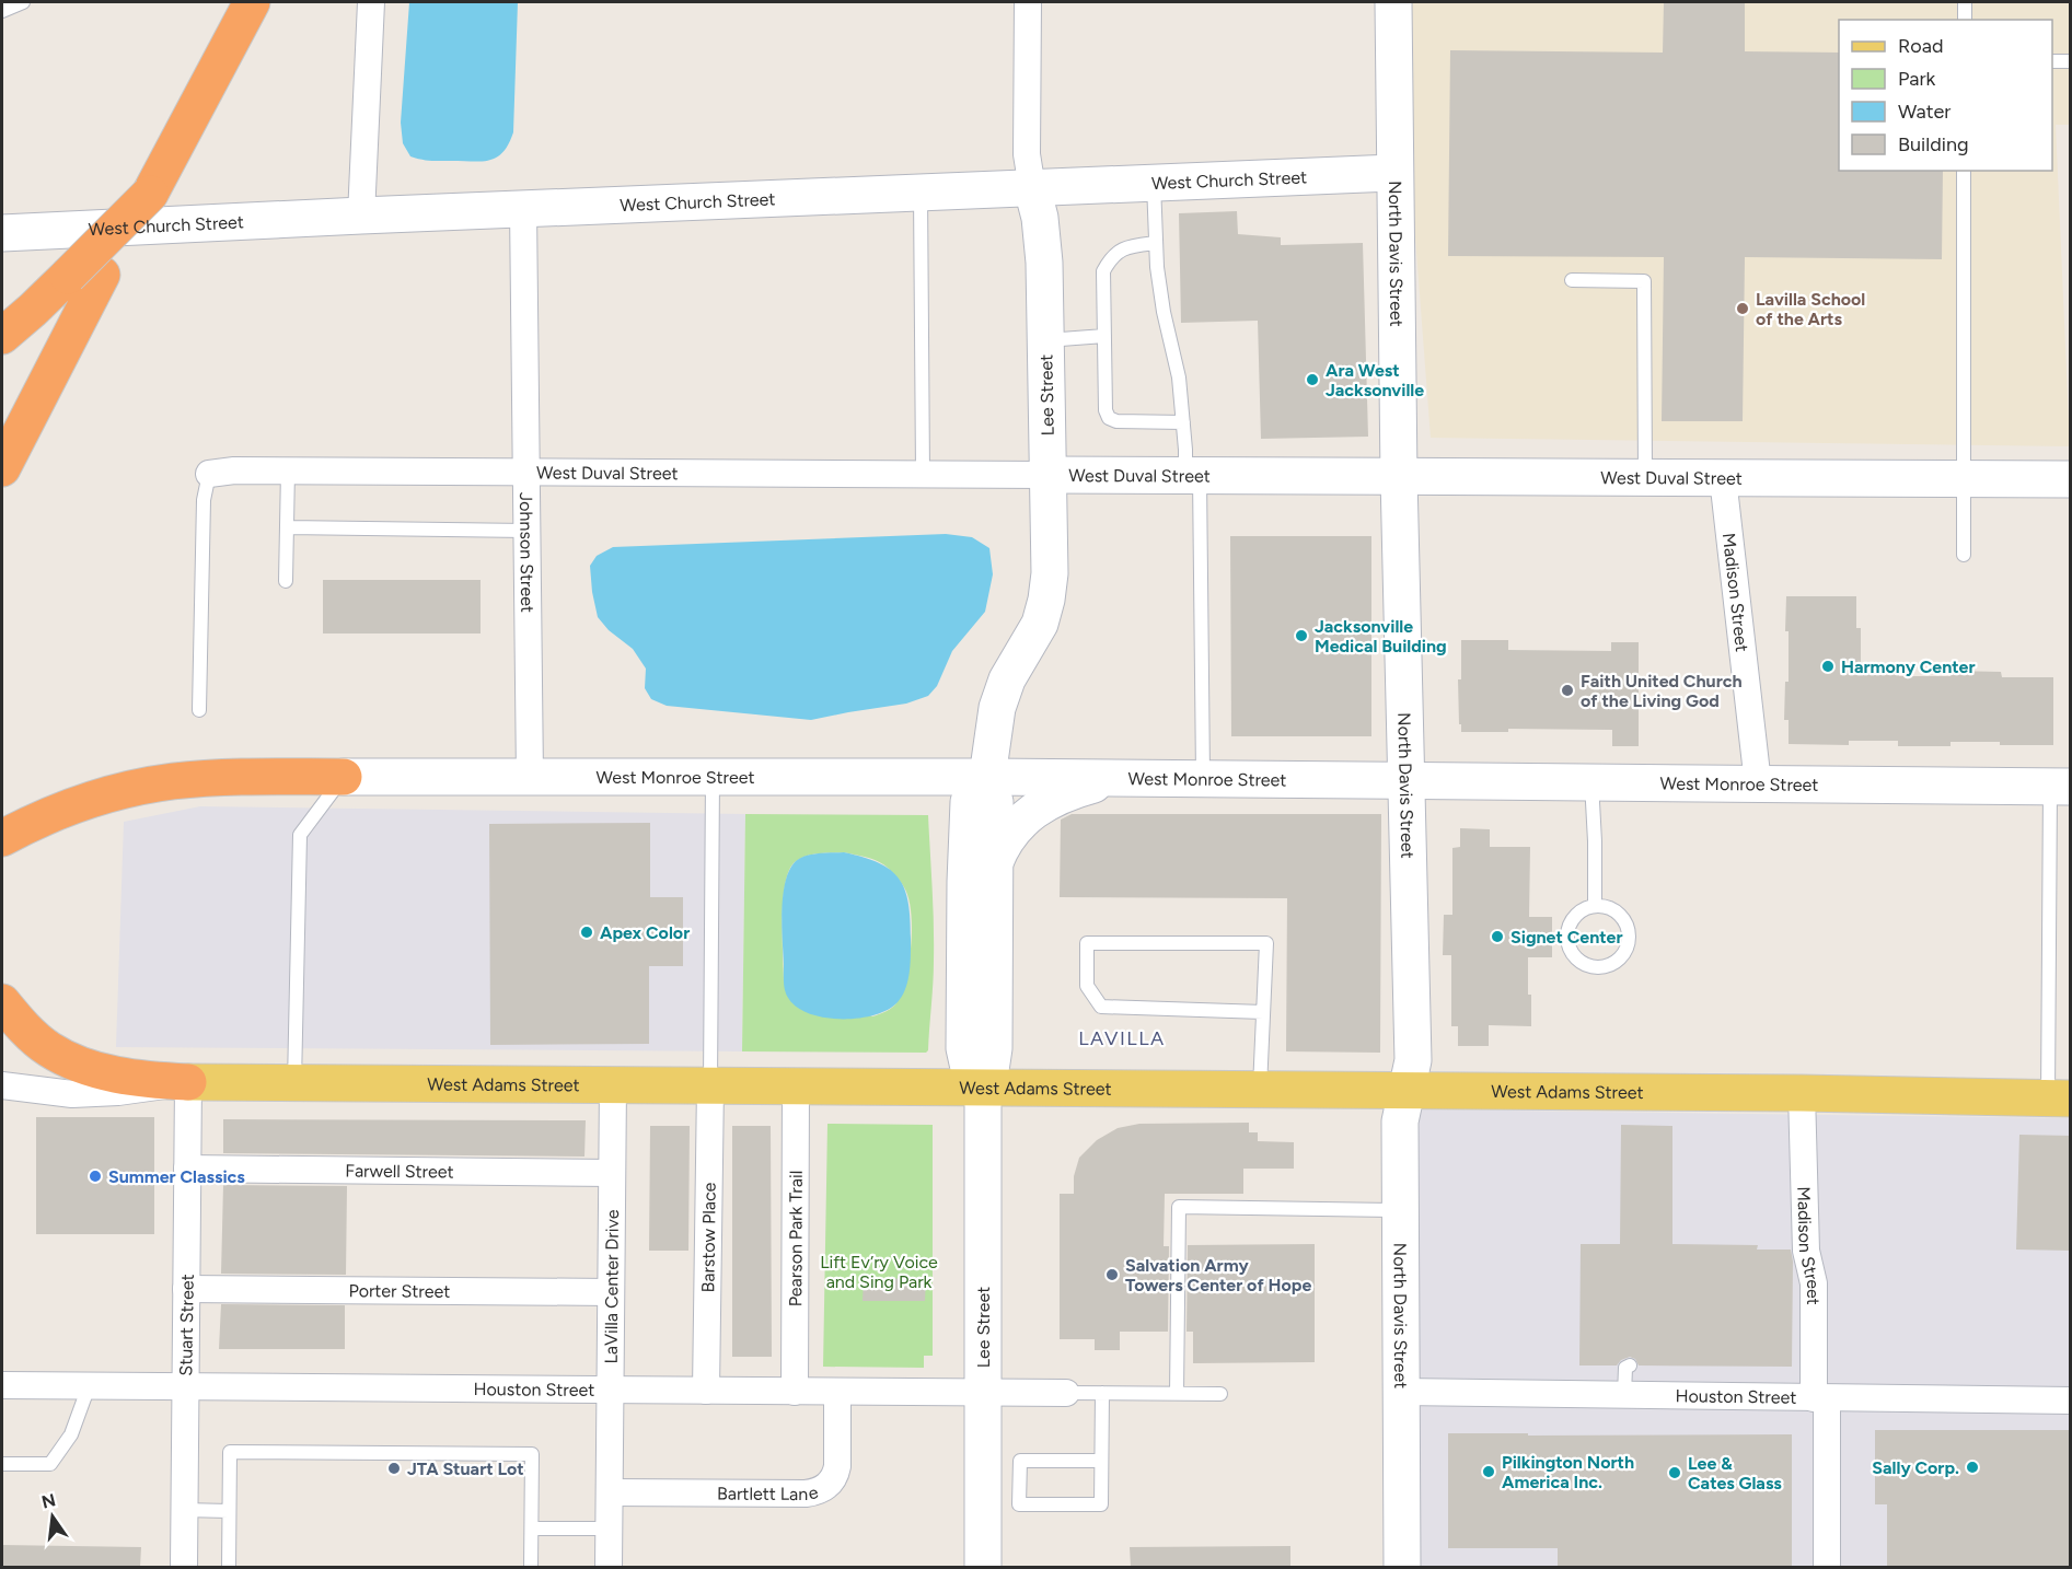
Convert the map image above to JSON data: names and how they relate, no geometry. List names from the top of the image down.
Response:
{
  "streets": {
    "main road": ["West Adams Street"],
    "street": [
      "West Church Street",
      "North Davis Street",
      "Lee Street",
      "West Duval Street",
      "Johnson Street",
      "Madison Street",
      "West Monroe Street",
      "Farwell Street",
      "Barstow Place",
      "Pearson Park Trail",
      "LaVilla Center Drive",
      "Porter Street",
      "Stuart Street",
      "Houston Street",
      "Bartlett Lane"
    ]
  },
  "crossings": [
    ["West Church Street", "North Davis Street"],
    ["West Church Street", "Lee Street"],
    ["West Church Street", "Johnson Street"],
    ["North Davis Street", "West Duval Street"],
    ["North Davis Street", "West Monroe Street"],
    ["North Davis Street", "West Adams Street"],
    ["North Davis Street", "Houston Street"],
    ["Lee Street", "West Duval Street"],
    ["Lee Street", "West Monroe Street"],
    ["Lee Street", "West Adams Street"],
    ["Lee Street", "Houston Street"],
    ["West Duval Street", "Johnson Street"],
    ["West Duval Street", "Madison Street"],
    ["Johnson Street", "West Monroe Street"],
    ["Madison Street", "West Monroe Street"],
    ["Madison Street", "West Adams Street"],
    ["Madison Street", "Houston Street"],
    ["West Adams Street", "Barstow Place"],
    ["West Adams Street", "Pearson Park Trail"],
    ["West Adams Street", "LaVilla Center Drive"],
    ["West Adams Street", "Stuart Street"],
    ["Farwell Street", "LaVilla Center Drive"],
    ["Farwell Street", "Stuart Street"],
    ["Barstow Place", "Houston Street"],
    ["Pearson Park Trail", "Houston Street"],
    ["LaVilla Center Drive", "Porter Street"],
    ["LaVilla Center Drive", "Houston Street"],
    ["LaVilla Center Drive", "Bartlett Lane"],
    ["Porter Street", "Stuart Street"],
    ["Stuart Street", "Houston Street"],
    ["Houston Street", "Bartlett Lane"]
  ],
  "districts": ["LAVILLA"],
  "parks": ["Lift Ev’ry Voice and Sing Park"],
  "places": [
    "Lavilla School of the Arts",
    "Ara West Jacksonville",
    "Jacksonville Medical Building",
    "Harmony Center",
    "Faith United Church of the Living God",
    "Apex Color",
    "Signet Center",
    "Summer Classics",
    "Salvation Army Towers Center of Hope",
    "Sally Corp.",
    "JTA Stuart Lot",
    "Pilkington North America Inc.",
    "Lee & Cates Glass"
  ],
  "legend": [
    "Road",
    "Park",
    "Water",
    "Building"
  ],
  "north": "top"
}
